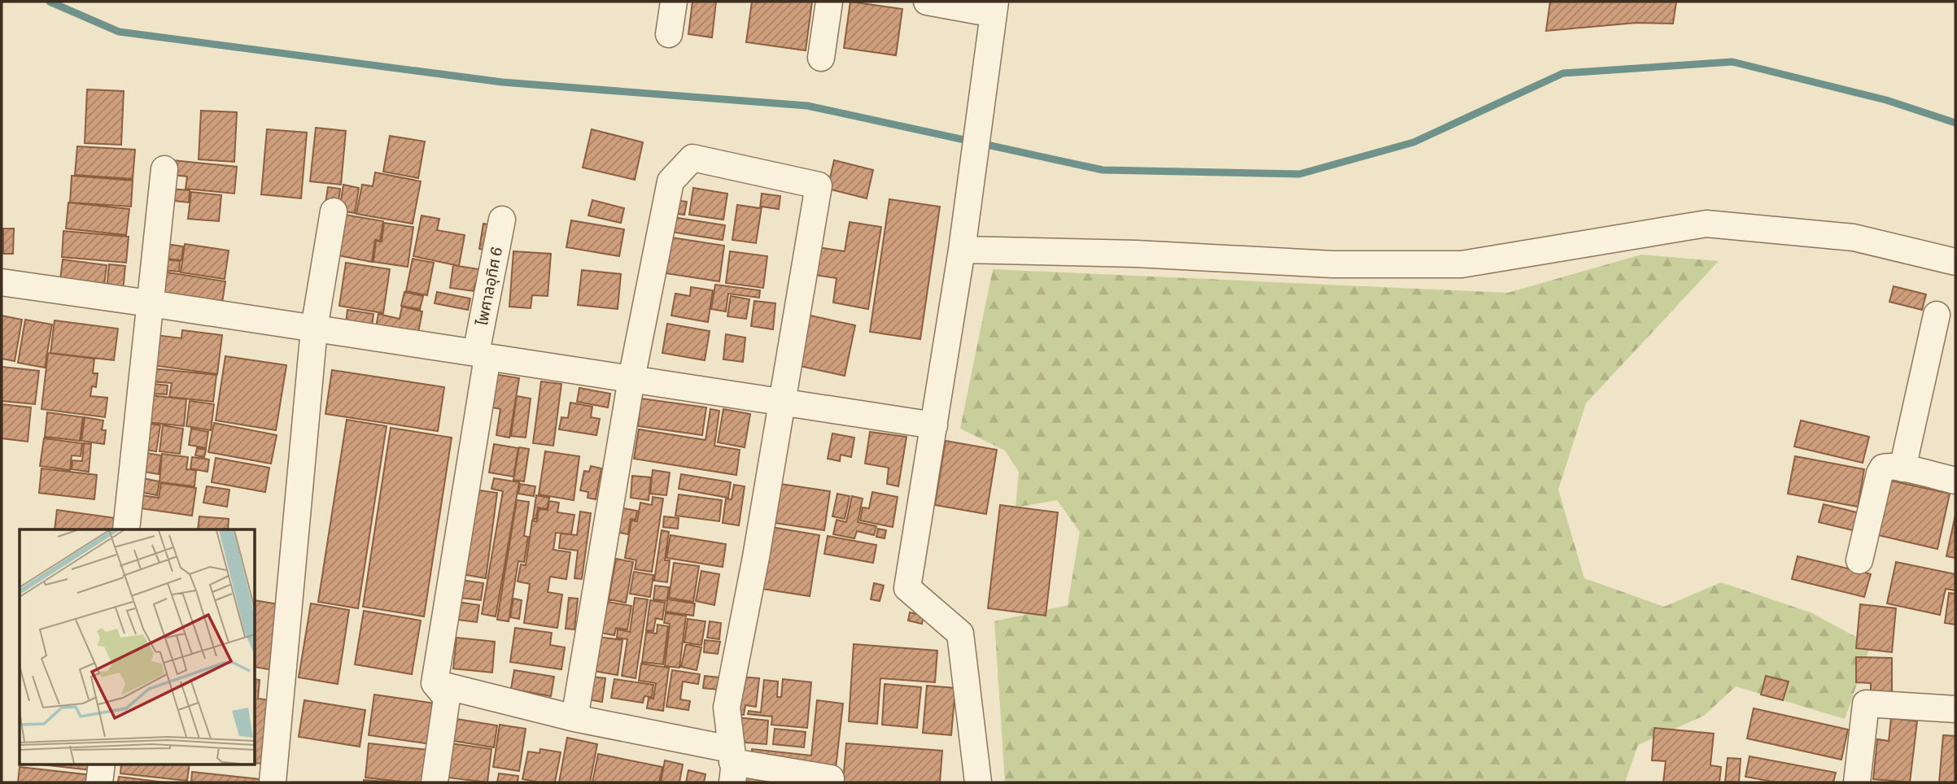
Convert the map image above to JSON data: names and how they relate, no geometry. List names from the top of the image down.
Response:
{
  "streets": {
    "street": ["ไพศาลอุทิศ 6"]
  }
}
